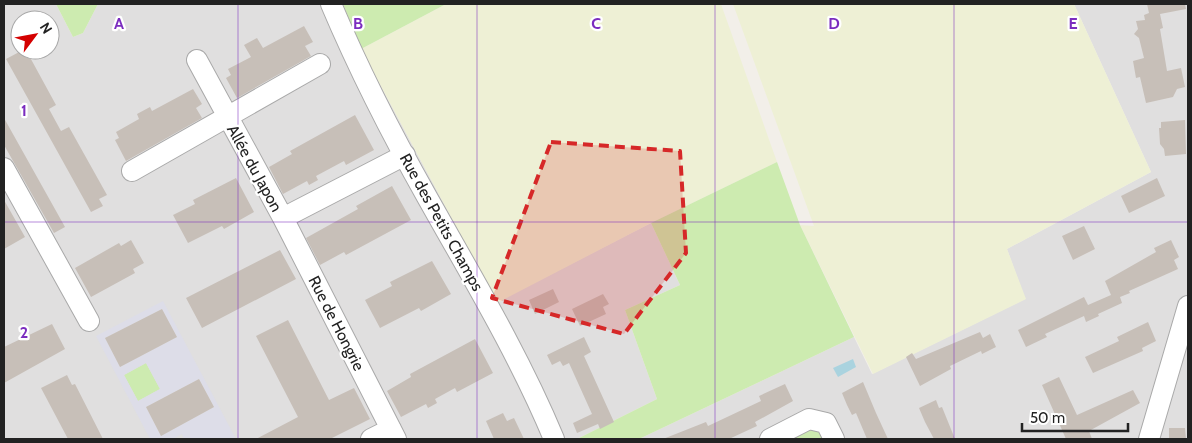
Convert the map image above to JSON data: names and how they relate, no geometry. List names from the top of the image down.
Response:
{
  "streets": {
    "street": ["Allée du Japon", "Rue des Petits Champs", "Rue de Hongrie"]
  },
  "crossings": [
    ["Allée du Japon", "Rue de Hongrie"]
  ],
  "scale_bar": "50 m",
  "north": "top right",
  "grid": {
    "columns": [
      "A",
      "B",
      "C",
      "D",
      "E"
    ],
    "rows": ["1", "2"]
  }
}
